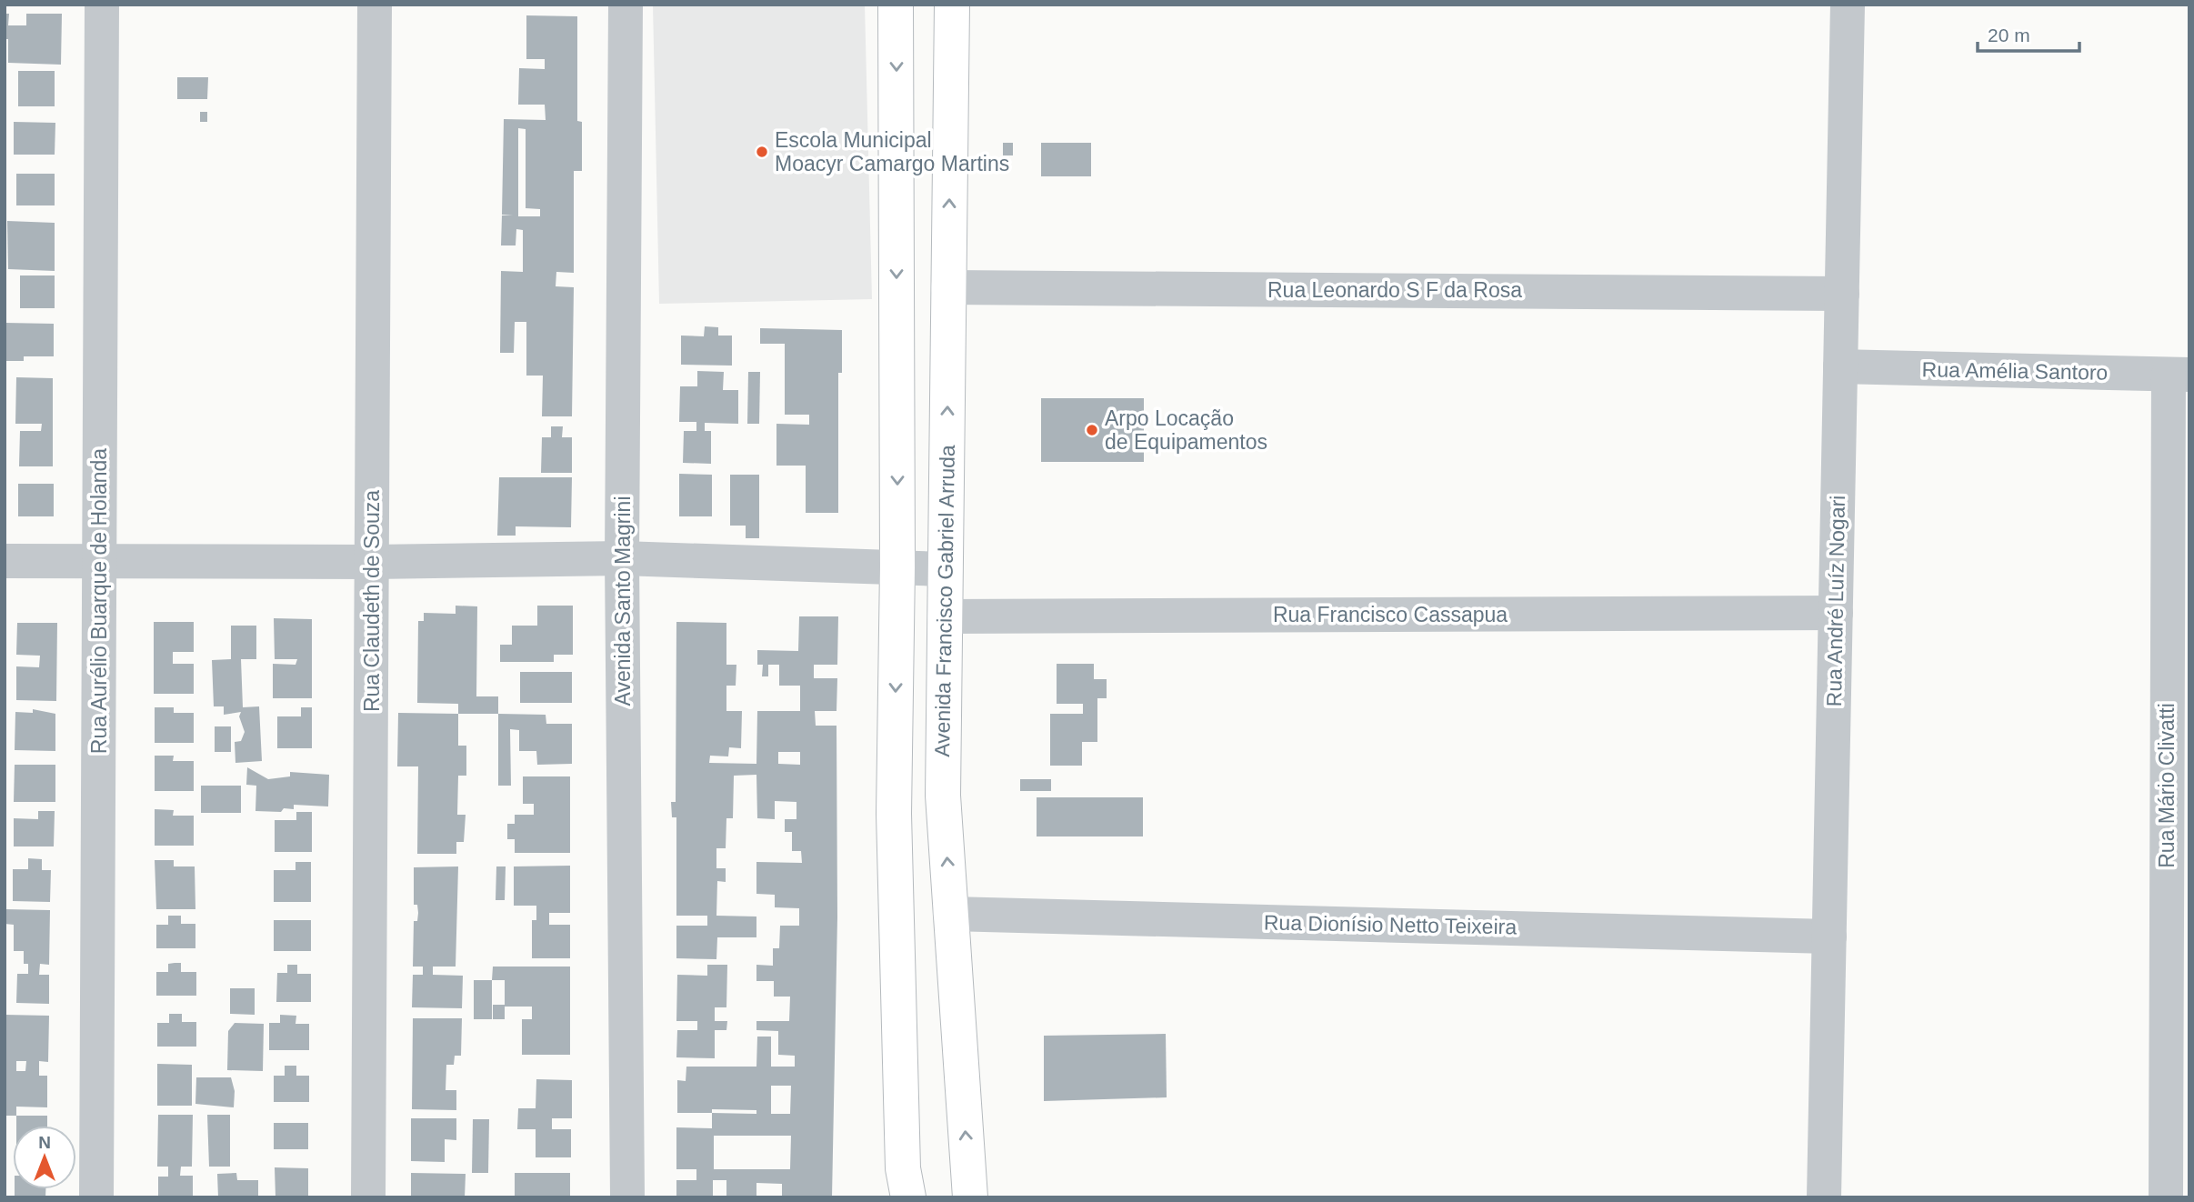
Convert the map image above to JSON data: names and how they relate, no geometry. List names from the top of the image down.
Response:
{
  "streets": {
    "main road": ["Avenida Francisco Gabriel Arruda"],
    "street": [
      "Rua Leonardo S F da Rosa",
      "Rua Amélia Santoro",
      "Rua Aurélio Buarque de Holanda",
      "Rua Claudeth de Souza",
      "Avenida Santo Magrini",
      "Rua André Luíz Nogari",
      "Rua Francisco Cassapua",
      "Rua Mário Clivatti",
      "Rua Dionísio Netto Teixeira"
    ]
  },
  "crossings": [
    ["Rua Leonardo S F da Rosa", "Avenida Francisco Gabriel Arruda"],
    ["Rua Leonardo S F da Rosa", "Rua André Luíz Nogari"],
    ["Rua Amélia Santoro", "Rua André Luíz Nogari"],
    ["Rua Amélia Santoro", "Rua Mário Clivatti"],
    ["Avenida Francisco Gabriel Arruda", "Rua Francisco Cassapua"],
    ["Avenida Francisco Gabriel Arruda", "Rua Dionísio Netto Teixeira"],
    ["Rua André Luíz Nogari", "Rua Francisco Cassapua"],
    ["Rua André Luíz Nogari", "Rua Dionísio Netto Teixeira"]
  ],
  "places": ["Escola Municipal Moacyr Camargo Martins", "Arpo Locação de Equipamentos"],
  "scale_bar": "20 m",
  "north": "top"
}
